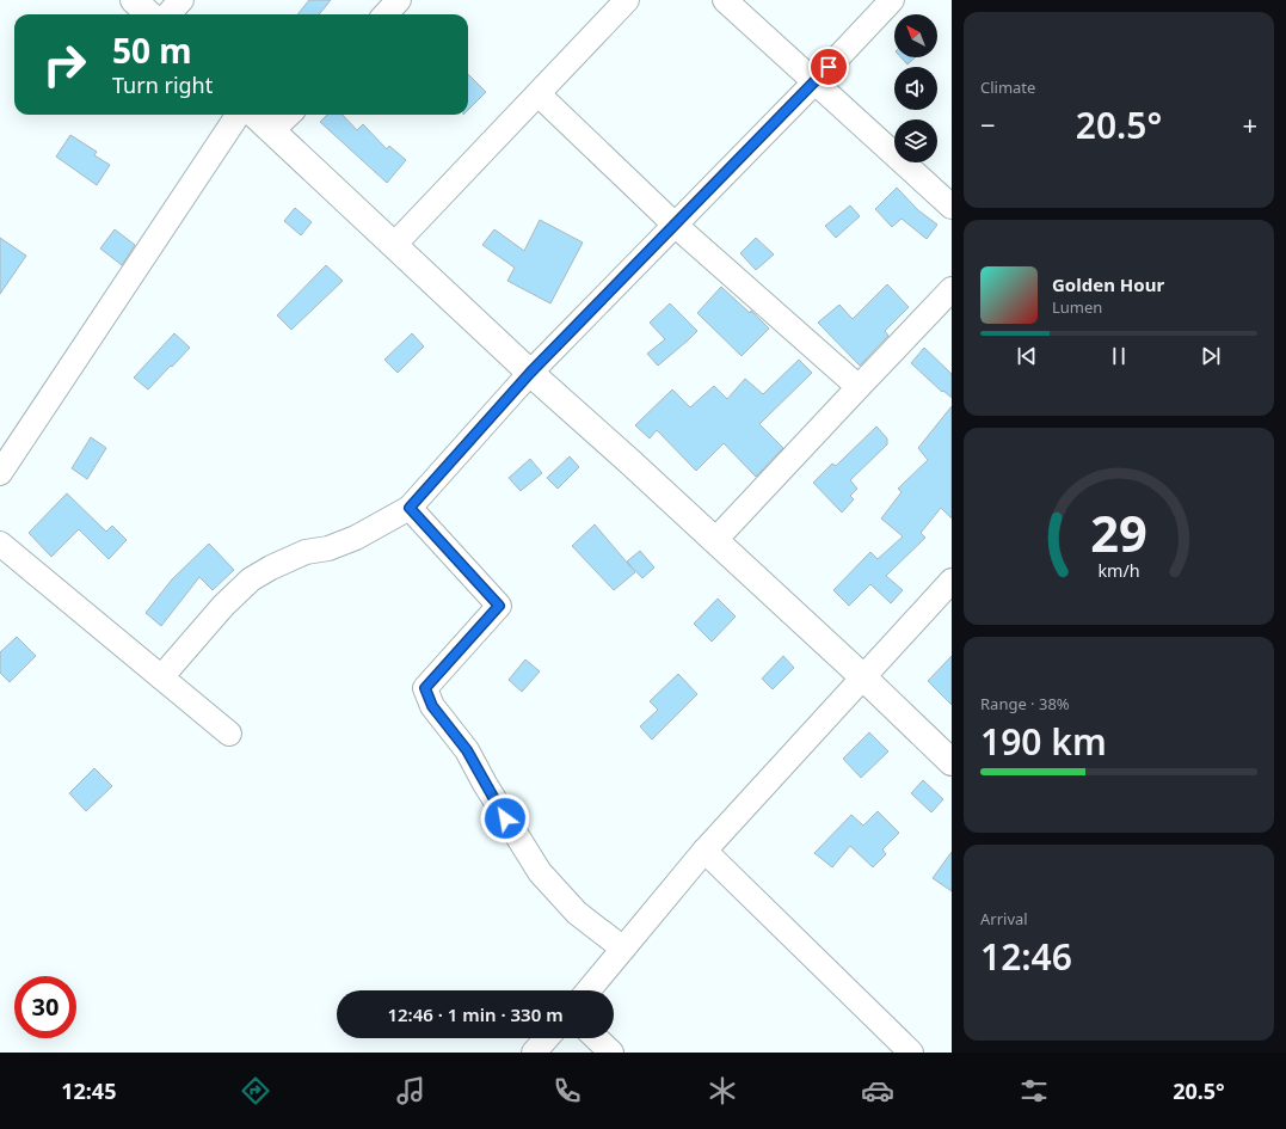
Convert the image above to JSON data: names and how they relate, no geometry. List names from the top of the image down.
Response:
{
  "north": "top left",
  "page": {
    "tile": [
      "Climate",
      ["Range · 38%", "190 km"],
      ["Arrival", "12:46"]
    ],
    "turn": ["50 m", "Turn right"],
    "heat": ["−", "20.5°", "+"],
    "song": ["Golden Hour", "Lumen"],
    "limit": "30",
    "trip": "12:46 · 1 min · 330 m",
    "tabs": ["12:45", "20.5°"],
    "gauge": ["29", "km/h"]
  }
}
